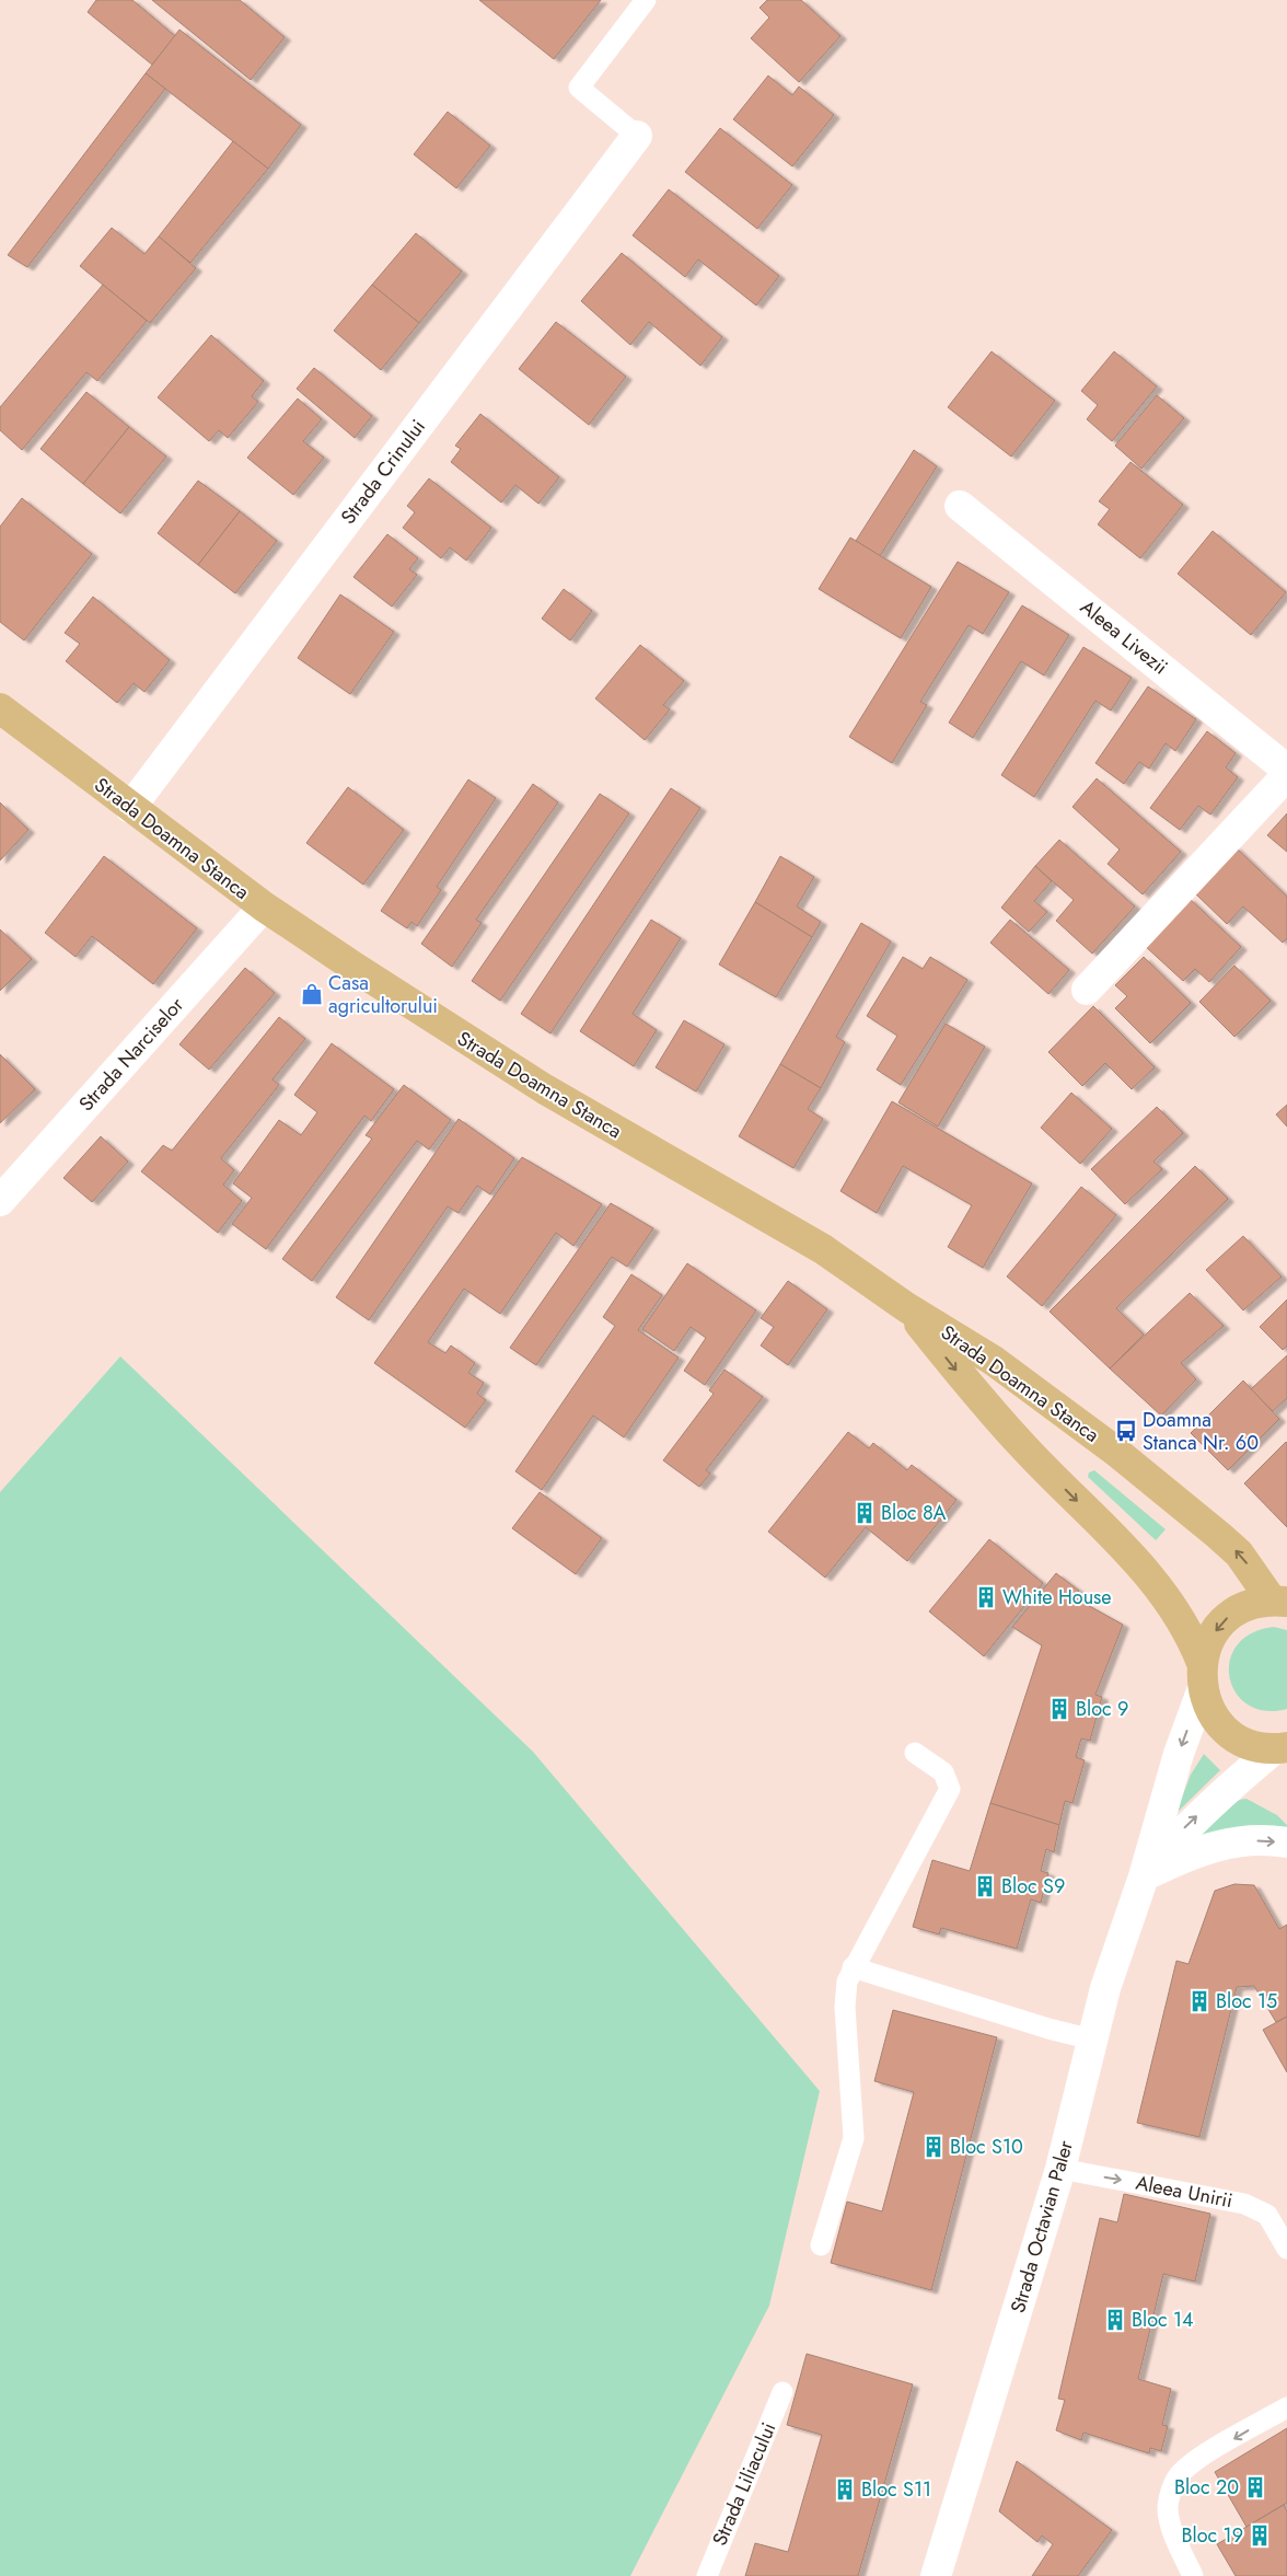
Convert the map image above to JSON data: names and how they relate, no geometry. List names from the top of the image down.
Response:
{
  "streets": {
    "main road": ["Strada Doamna Stanca"],
    "street": [
      "Strada Crinului",
      "Aleea Livezii",
      "Strada Narciselor",
      "Strada Octavian Paler"
    ],
    "lane": ["Aleea Unirii", "Strada Liliacului"]
  },
  "crossings": [
    ["Strada Crinului", "Strada Doamna Stanca"],
    ["Strada Doamna Stanca", "Strada Narciselor"],
    ["Strada Doamna Stanca", "Strada Octavian Paler"],
    ["Aleea Unirii", "Strada Octavian Paler"]
  ],
  "one_way": ["Aleea Unirii"],
  "places": {
    "shop": ["Casa agricultorului"],
    "bus stop": ["Doamna Stanca Nr. 60"],
    "building": [
      "Bloc 8A",
      "White House",
      "Bloc 9",
      "Bloc S9",
      "Bloc 15",
      "Bloc S10",
      "Bloc 14",
      "Bloc 20",
      "Bloc S11",
      "Bloc 19"
    ]
  }
}
